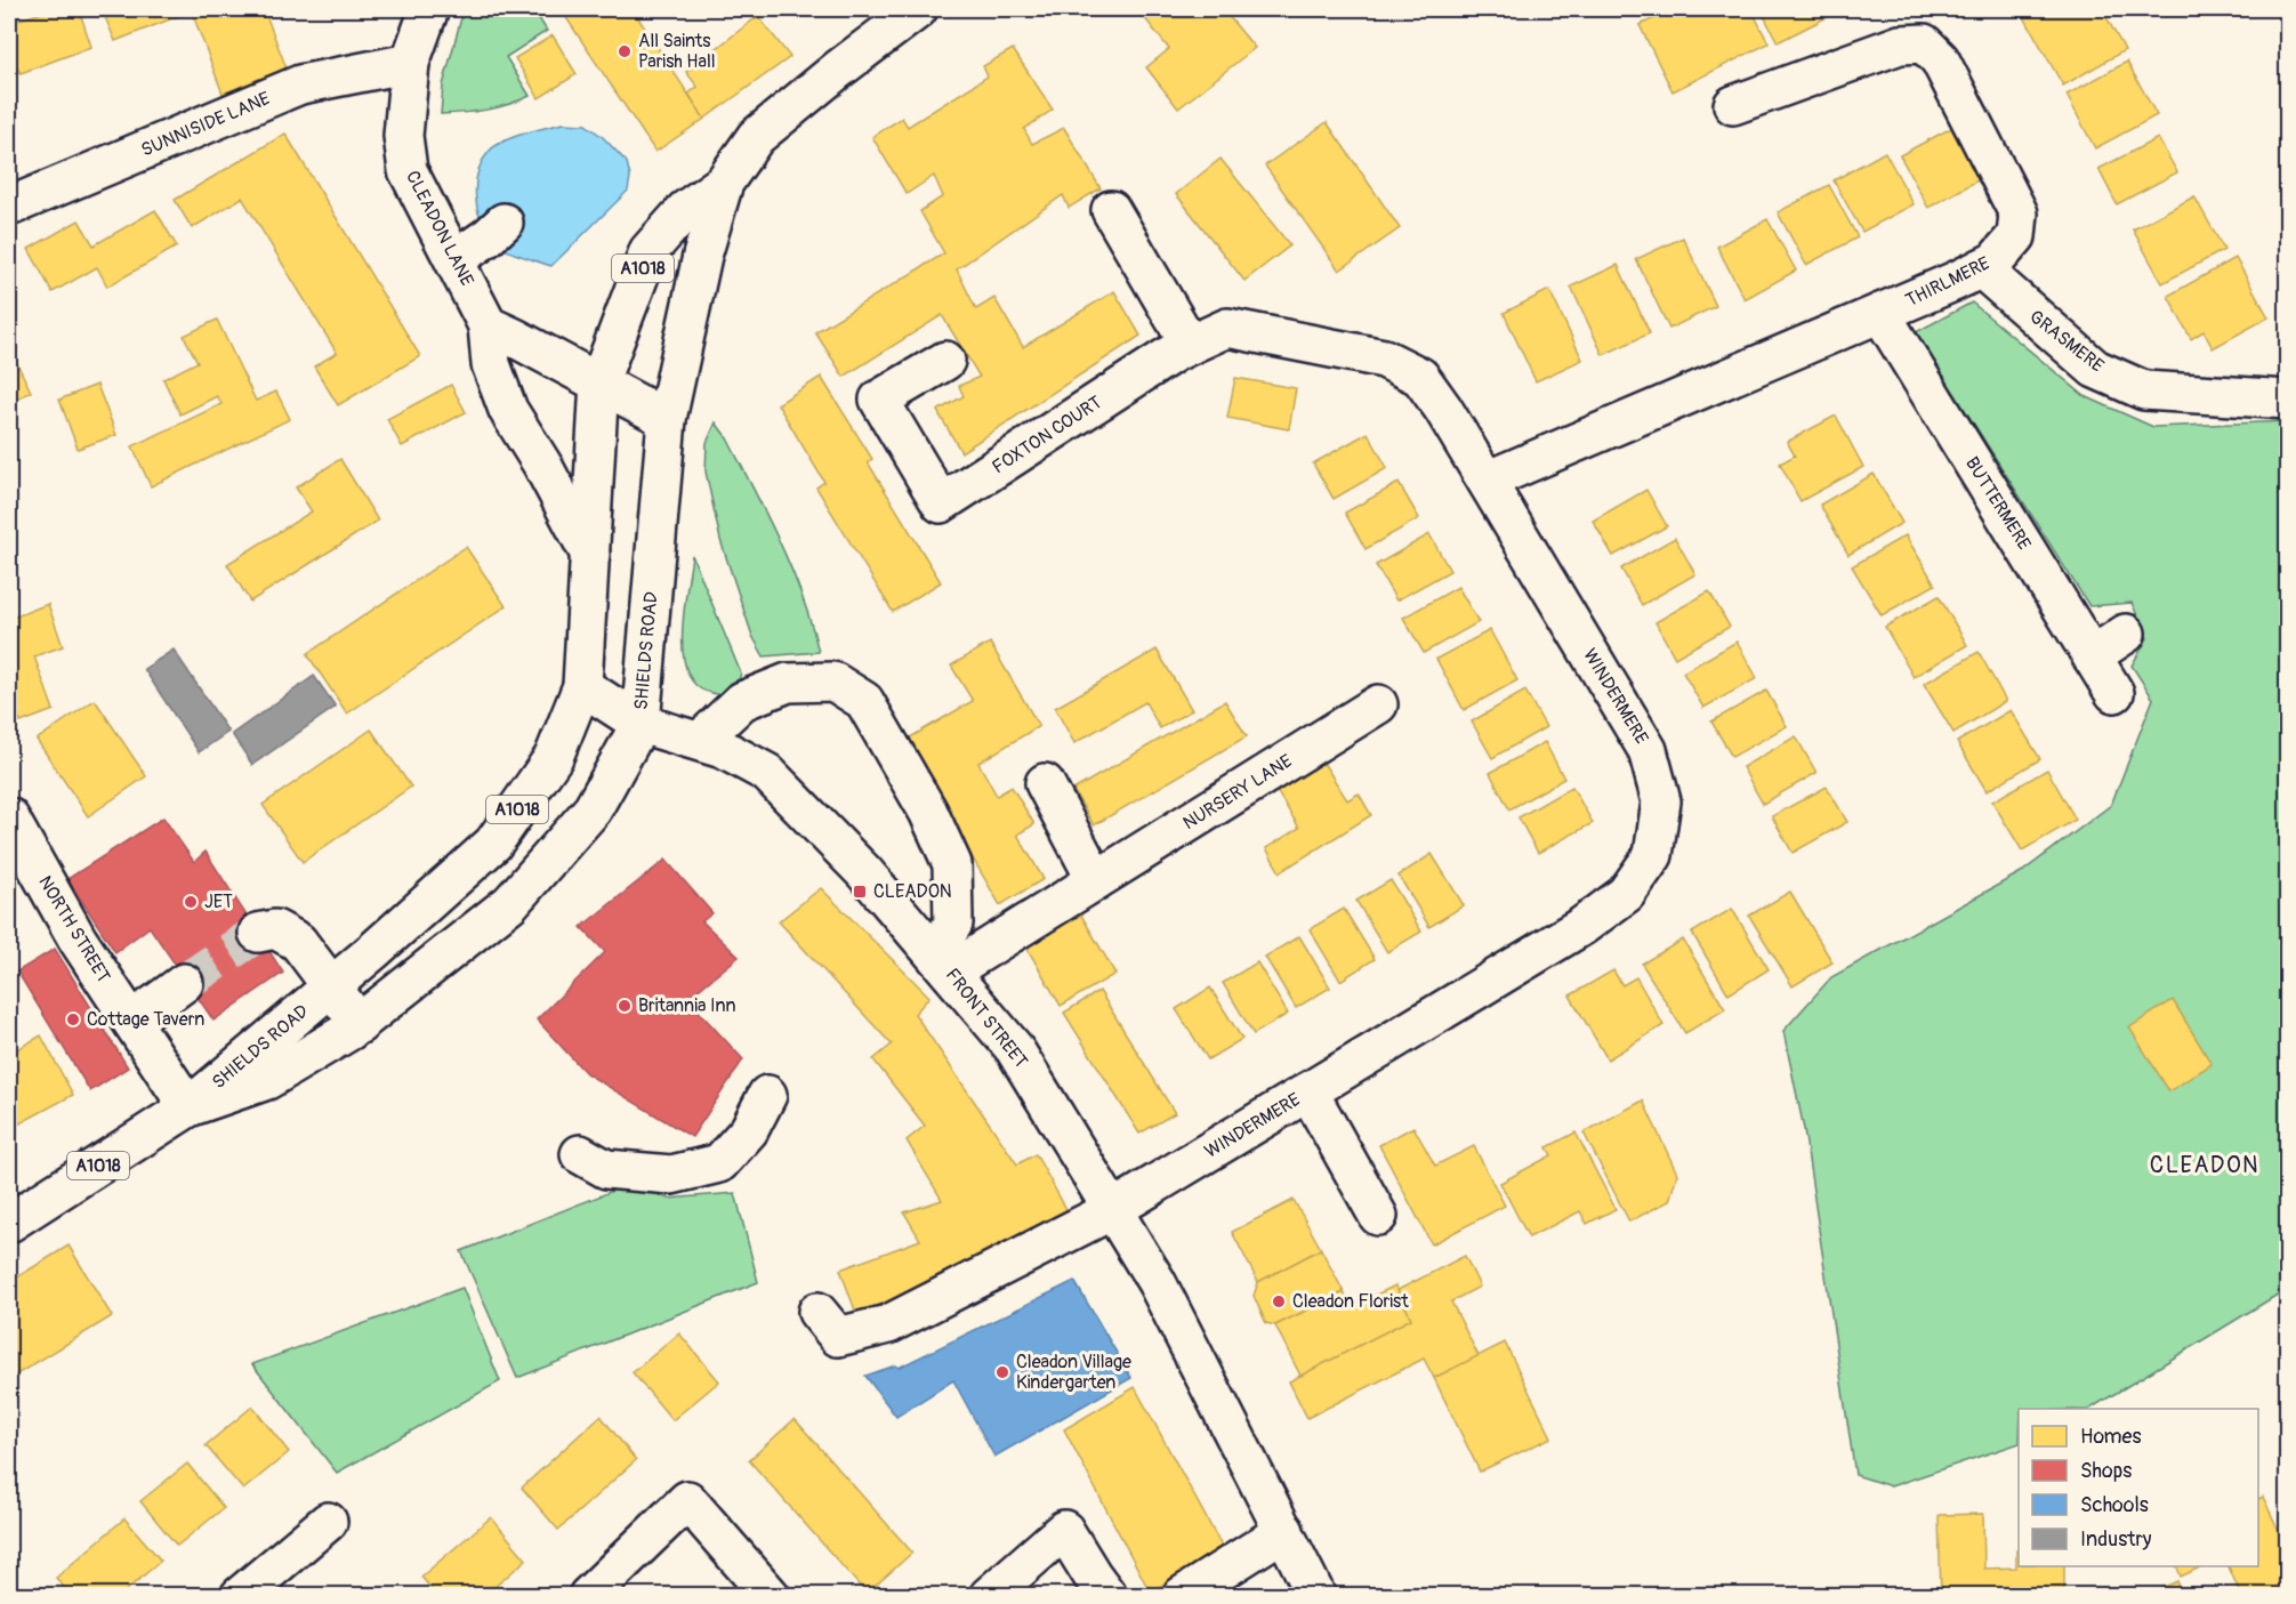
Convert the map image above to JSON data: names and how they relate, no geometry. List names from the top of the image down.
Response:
{
  "streets": {
    "main road": [
      "SUNNISIDE LANE",
      "CLEADON LANE",
      "A1018",
      "THIRLMERE",
      "GRASMERE",
      "FOXTON COURT",
      "BUTTERMERE",
      "SHIELDS ROAD",
      "WINDERMERE",
      "NURSERY LANE",
      "NORTH STREET",
      "FRONT STREET"
    ]
  },
  "crossings": [
    ["SUNNISIDE LANE", "CLEADON LANE"],
    ["CLEADON LANE", "SHIELDS ROAD"],
    ["THIRLMERE", "GRASMERE"],
    ["THIRLMERE", "BUTTERMERE"],
    ["THIRLMERE", "WINDERMERE"],
    ["FOXTON COURT", "WINDERMERE"],
    ["SHIELDS ROAD", "NORTH STREET"],
    ["SHIELDS ROAD", "FRONT STREET"],
    ["WINDERMERE", "FRONT STREET"],
    ["NURSERY LANE", "FRONT STREET"]
  ],
  "districts": ["CLEADON"],
  "places": {
    "other": [
      "All Saints Parish Hall",
      "JET",
      "Britannia Inn",
      "Cottage Tavern",
      "Cleadon Florist",
      "Cleadon Village Kindergarten"
    ],
    "transit": ["CLEADON"]
  },
  "legend": [
    "Homes",
    "Shops",
    "Schools",
    "Industry"
  ]
}
